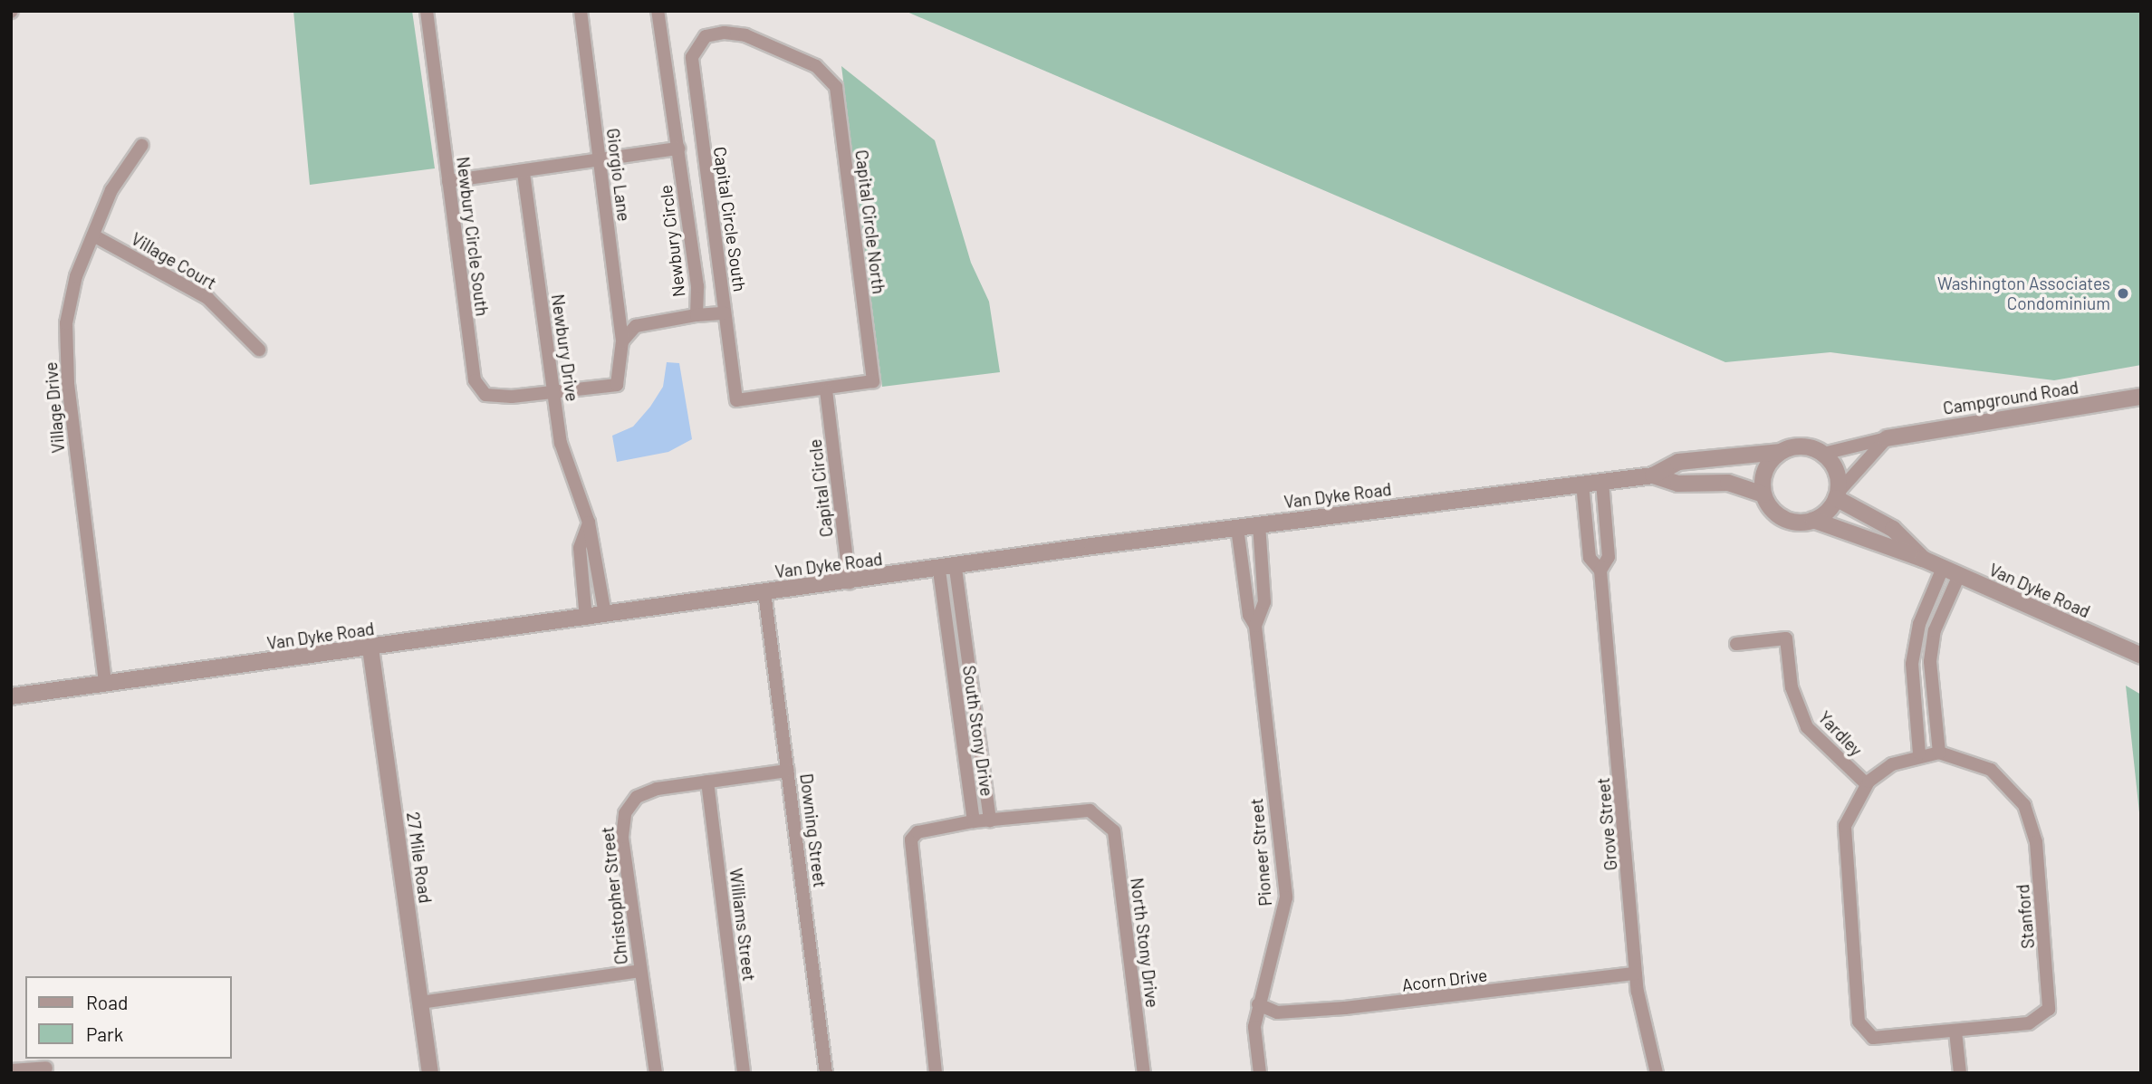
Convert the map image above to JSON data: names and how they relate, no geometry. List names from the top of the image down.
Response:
{
  "streets": {
    "street": [
      "Giorgio Lane",
      "Capital Circle South",
      "Capital Circle North",
      "Newbury Circle South",
      "Newbury Circle",
      "Village Court",
      "Newbury Drive",
      "Campground Road",
      "Village Drive",
      "Capital Circle",
      "Van Dyke Road",
      "South Stony Drive",
      "Yardley",
      "Grove Street",
      "Downing Street",
      "Pioneer Street",
      "27 Mile Road",
      "Christopher Street",
      "Stanford",
      "Williams Street",
      "North Stony Drive",
      "Acorn Drive"
    ]
  },
  "crossings": [
    ["Giorgio Lane", "Newbury Circle"],
    ["Capital Circle South", "Capital Circle North"],
    ["Capital Circle South", "Capital Circle"],
    ["Capital Circle North", "Capital Circle"],
    ["Newbury Circle South", "Newbury Drive"],
    ["Village Court", "Village Drive"],
    ["Newbury Drive", "Van Dyke Road"],
    ["Campground Road", "Van Dyke Road"],
    ["Village Drive", "Van Dyke Road"],
    ["Capital Circle", "Van Dyke Road"],
    ["Van Dyke Road", "South Stony Drive"],
    ["Van Dyke Road", "Grove Street"],
    ["Van Dyke Road", "Downing Street"],
    ["Van Dyke Road", "Pioneer Street"],
    ["Van Dyke Road", "27 Mile Road"],
    ["South Stony Drive", "North Stony Drive"],
    ["Yardley", "Stanford"],
    ["Grove Street", "Acorn Drive"],
    ["Downing Street", "Christopher Street"],
    ["Pioneer Street", "Acorn Drive"],
    ["Christopher Street", "Williams Street"]
  ],
  "places": ["Washington Associates Condominium"],
  "legend": ["Road", "Park"]
}
